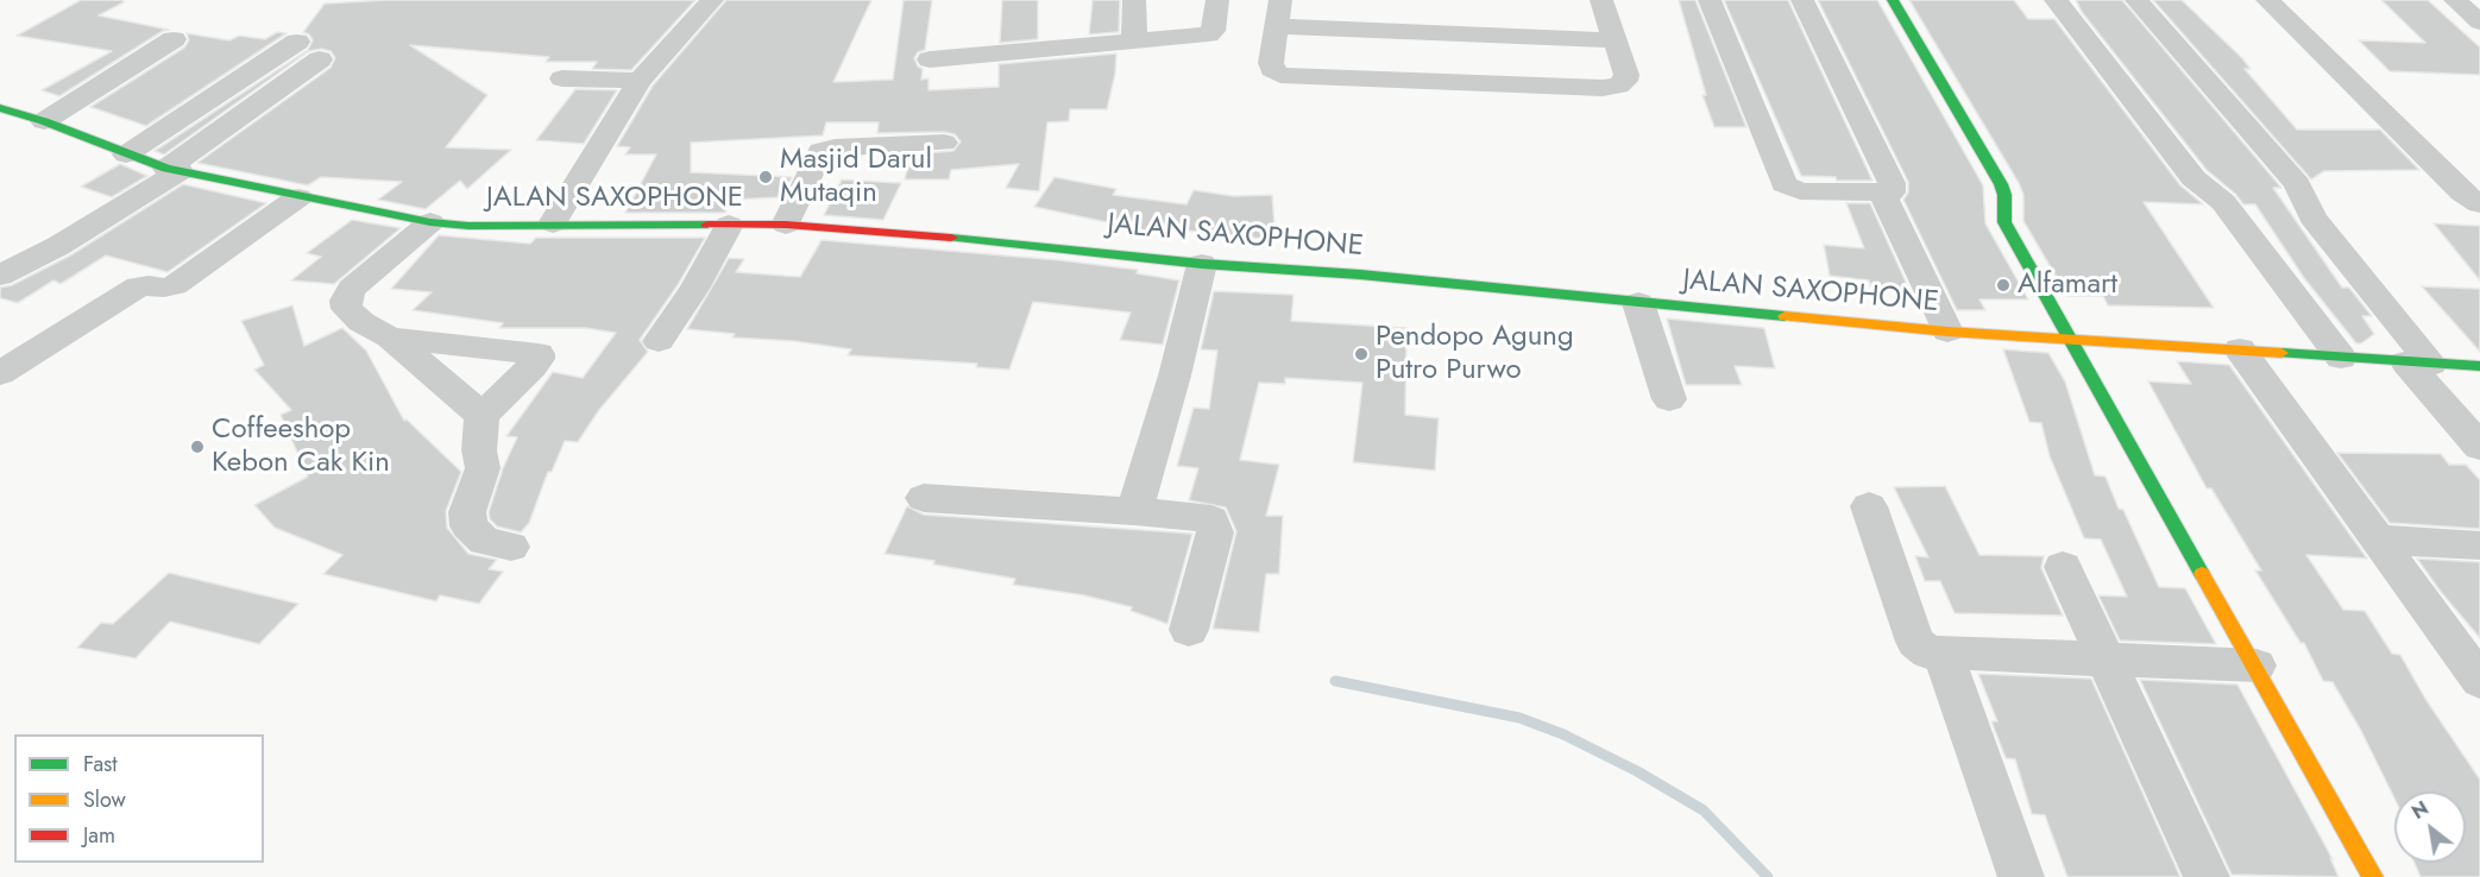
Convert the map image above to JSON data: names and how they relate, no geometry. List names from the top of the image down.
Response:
{
  "streets": {
    "main road": ["JALAN SAXOPHONE"]
  },
  "places": [
    "Masjid Darul Mutaqin",
    "Alfamart",
    "Pendopo Agung Putro Purwo",
    "Coffeeshop Kebon Cak Kin"
  ],
  "legend": ["Fast", "Slow", "Jam"],
  "north": "top left"
}
